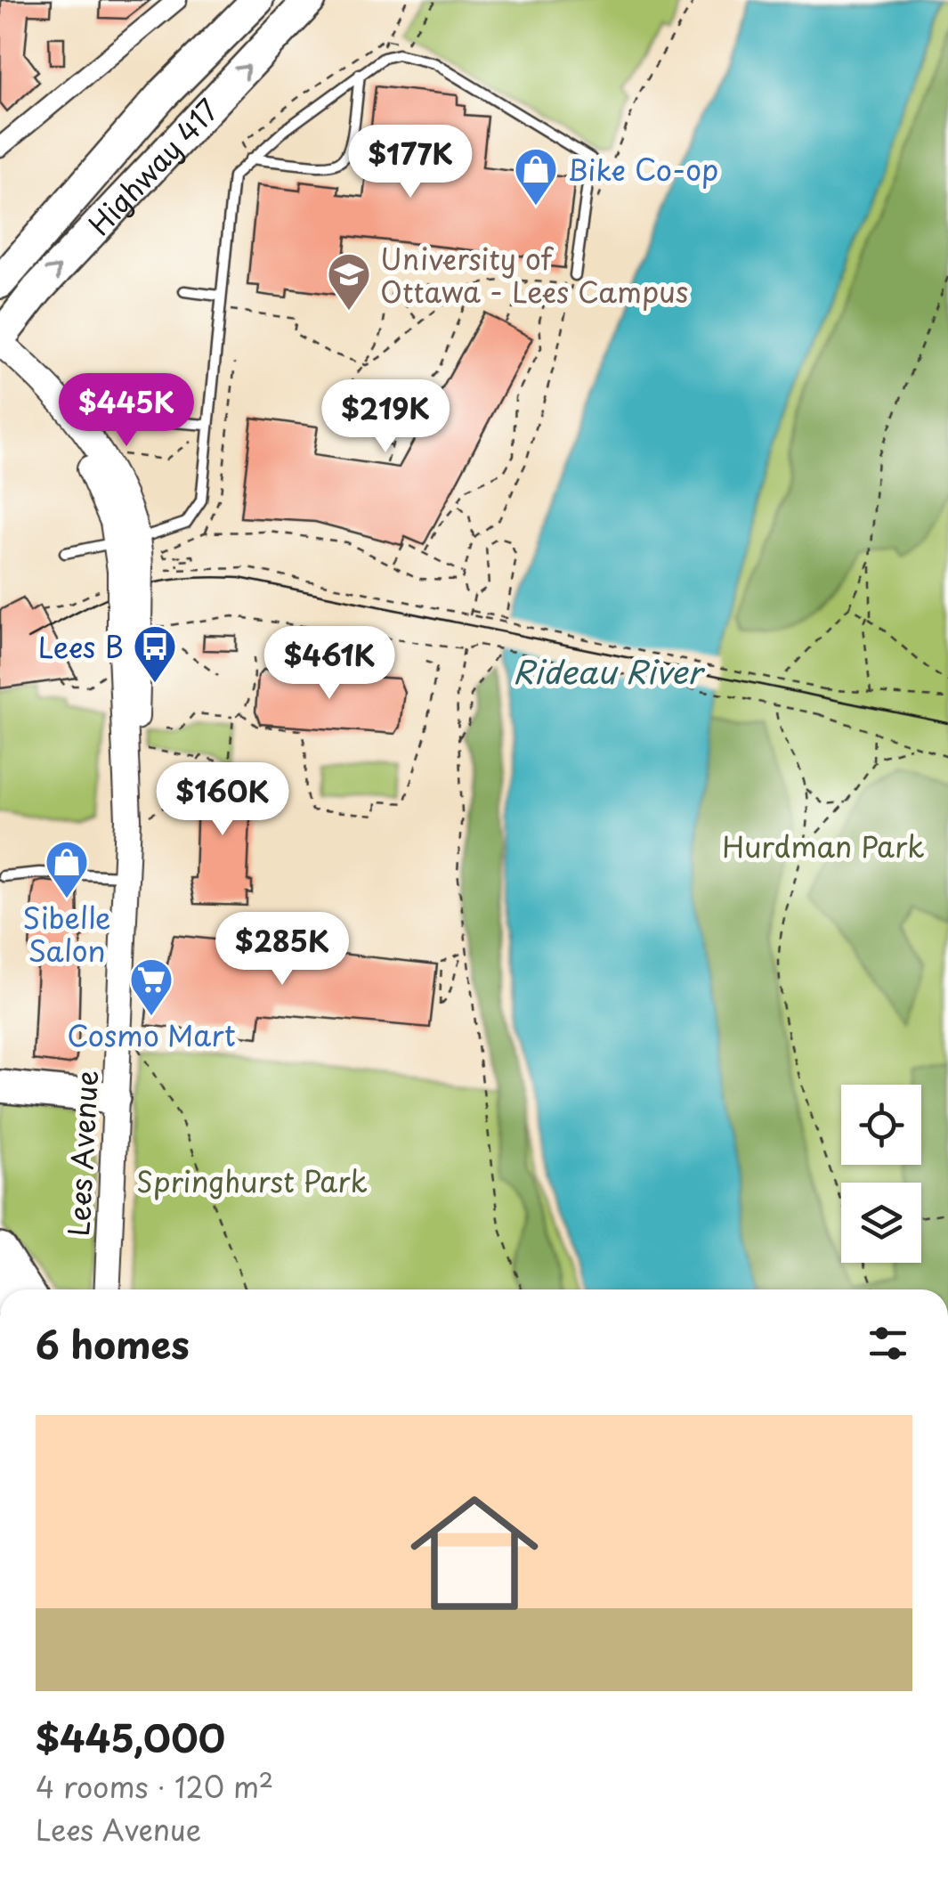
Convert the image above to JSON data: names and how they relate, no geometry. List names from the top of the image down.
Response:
{
  "streets": {
    "highway": ["Highway 417"],
    "main road": ["Lees Avenue"]
  },
  "crossings": [
    ["Highway 417", "Lees Avenue"]
  ],
  "water": ["Rideau River"],
  "parks": ["Hurdman Park", "Springhurst Park"],
  "places": {
    "shop": ["Bike Co-op", "Sibelle Salon"],
    "school or university": ["University of Ottawa - Lees Campus"],
    "bus stop": ["Lees B"],
    "supermarket": ["Cosmo Mart"]
  },
  "page": {
    "price": [
      "$177K",
      "$445K",
      "$219K",
      "$461K",
      "$160K",
      "$285K"
    ],
    "heading": "6 homes",
    "list": [
      {
        "name": "$445,000",
        "note": "4 rooms · 120 m² · Lees Avenue"
      }
    ]
  }
}
